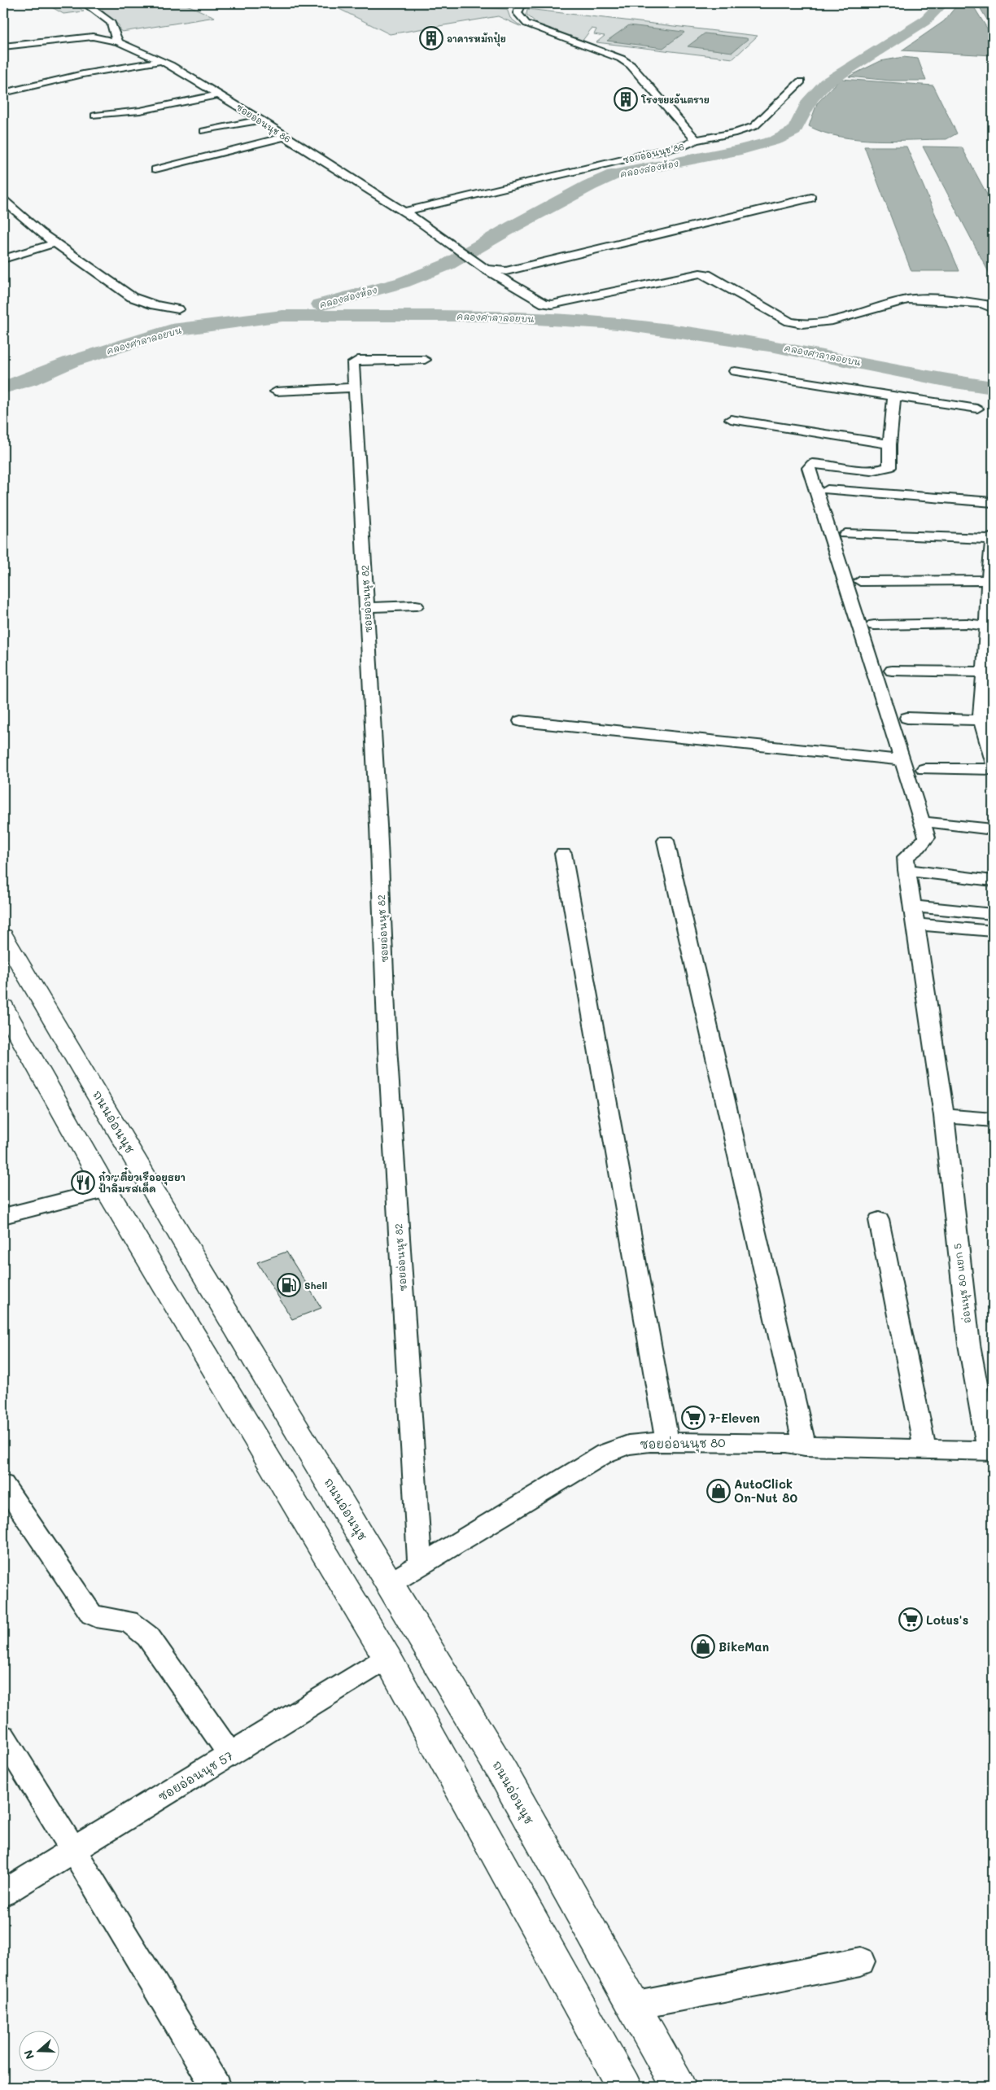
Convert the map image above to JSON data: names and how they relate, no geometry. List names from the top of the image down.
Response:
{
  "streets": {
    "main road": ["ถนนอ่อนนุช"],
    "street": [
      "ซอยอ่อนนุช 86",
      "ซอยอ่อนนุช 82",
      "อ่อนนุช 80 แยก 5",
      "ซอยอ่อนนุช 80",
      "ซอยอ่อนนุช 57"
    ]
  },
  "crossings": [
    ["ซอยอ่อนนุช 82", "ซอยอ่อนนุช 80"],
    ["ถนนอ่อนนุช", "ซอยอ่อนนุช 80"],
    ["อ่อนนุช 80 แยก 5", "ซอยอ่อนนุช 80"]
  ],
  "water": ["คลองสองห้อง", "คลองศาลาลอยบน"],
  "places": {
    "building": ["อาคารหมักปุ๋ย", "โรงขยะอันตราย"],
    "restaurant": ["ก๋วยเตี๋ยวเรืออยุธยา ป้าลิ้มรสเด็ด"],
    "fuel station": ["Shell"],
    "supermarket": ["7-Eleven", "Lotus's"],
    "shop": ["AutoClick On-Nut 80", "BikeMan"]
  },
  "north": "left"
}
